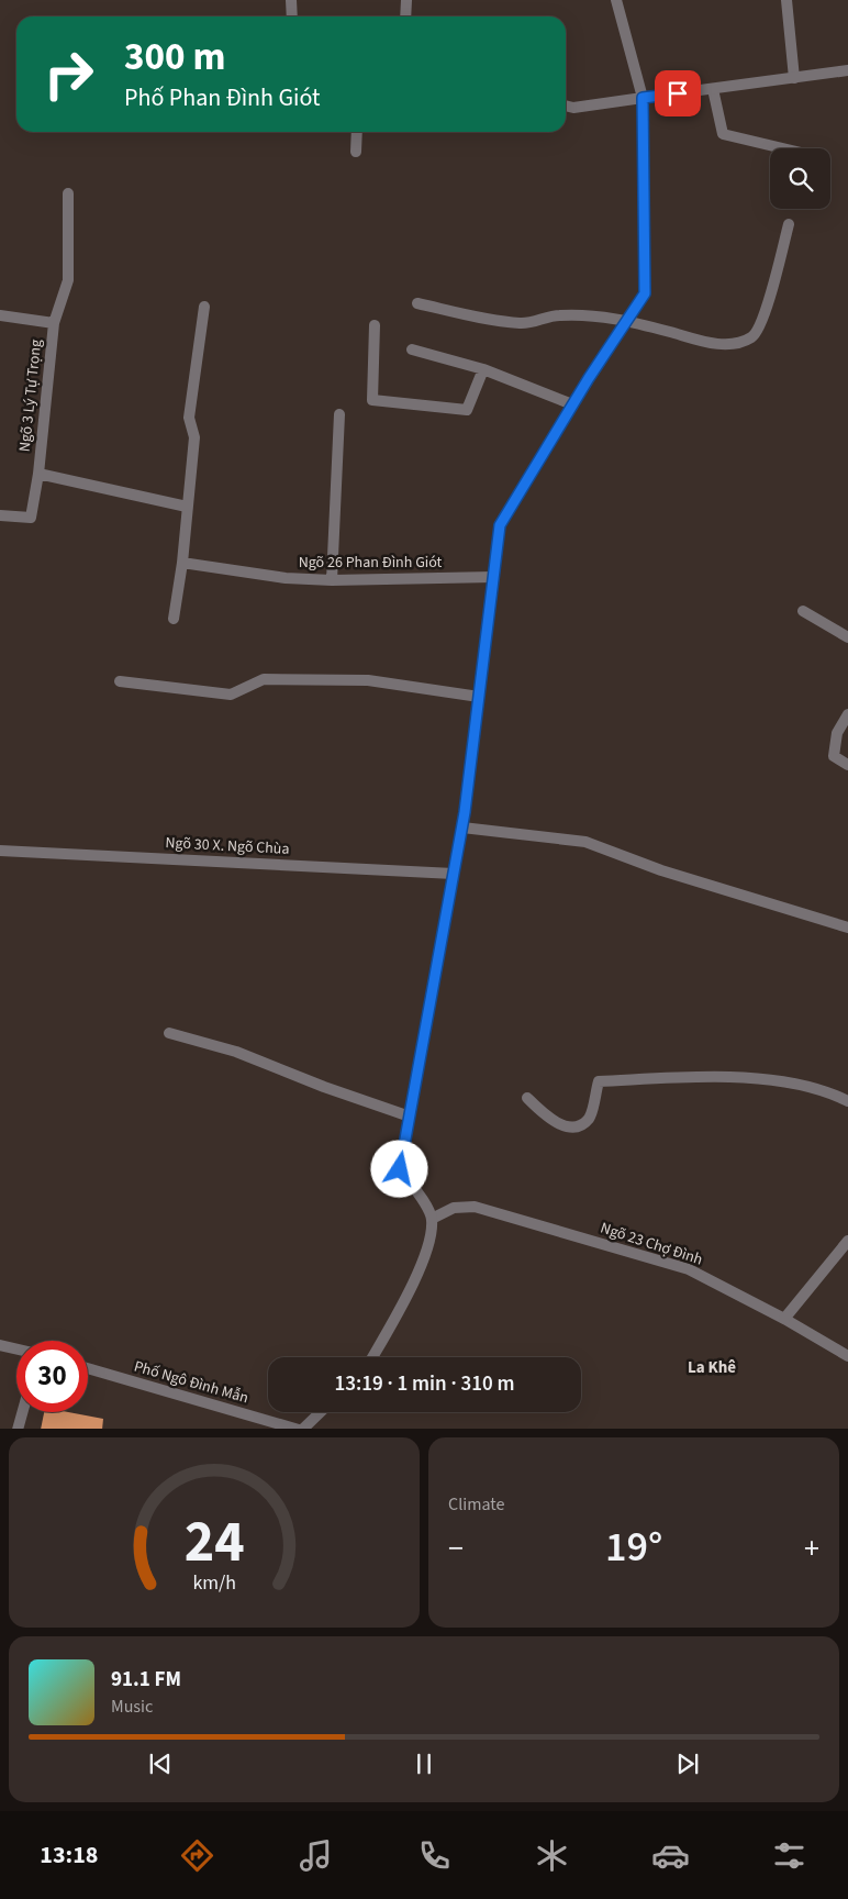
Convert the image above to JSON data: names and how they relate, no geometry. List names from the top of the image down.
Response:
{
  "streets": {
    "street": [
      "Ngõ 3 Lý Tự Trọng",
      "Ngõ 26 Phan Đình Giót",
      "Ngõ 30 X. Ngõ Chùa",
      "Ngõ 23 Chợ Đình",
      "Phố Ngô Đình Mẫn"
    ]
  },
  "districts": ["La Khê"],
  "page": {
    "turn": ["300 m", "Phố Phan Đình Giót"],
    "limit": "30",
    "trip": "13:19 · 1 min · 310 m",
    "tile": "Climate",
    "heat": ["−", "19°", "+"],
    "song": ["91.1 FM", "Music"],
    "tabs": "13:18",
    "gauge": ["24", "km/h"]
  }
}
